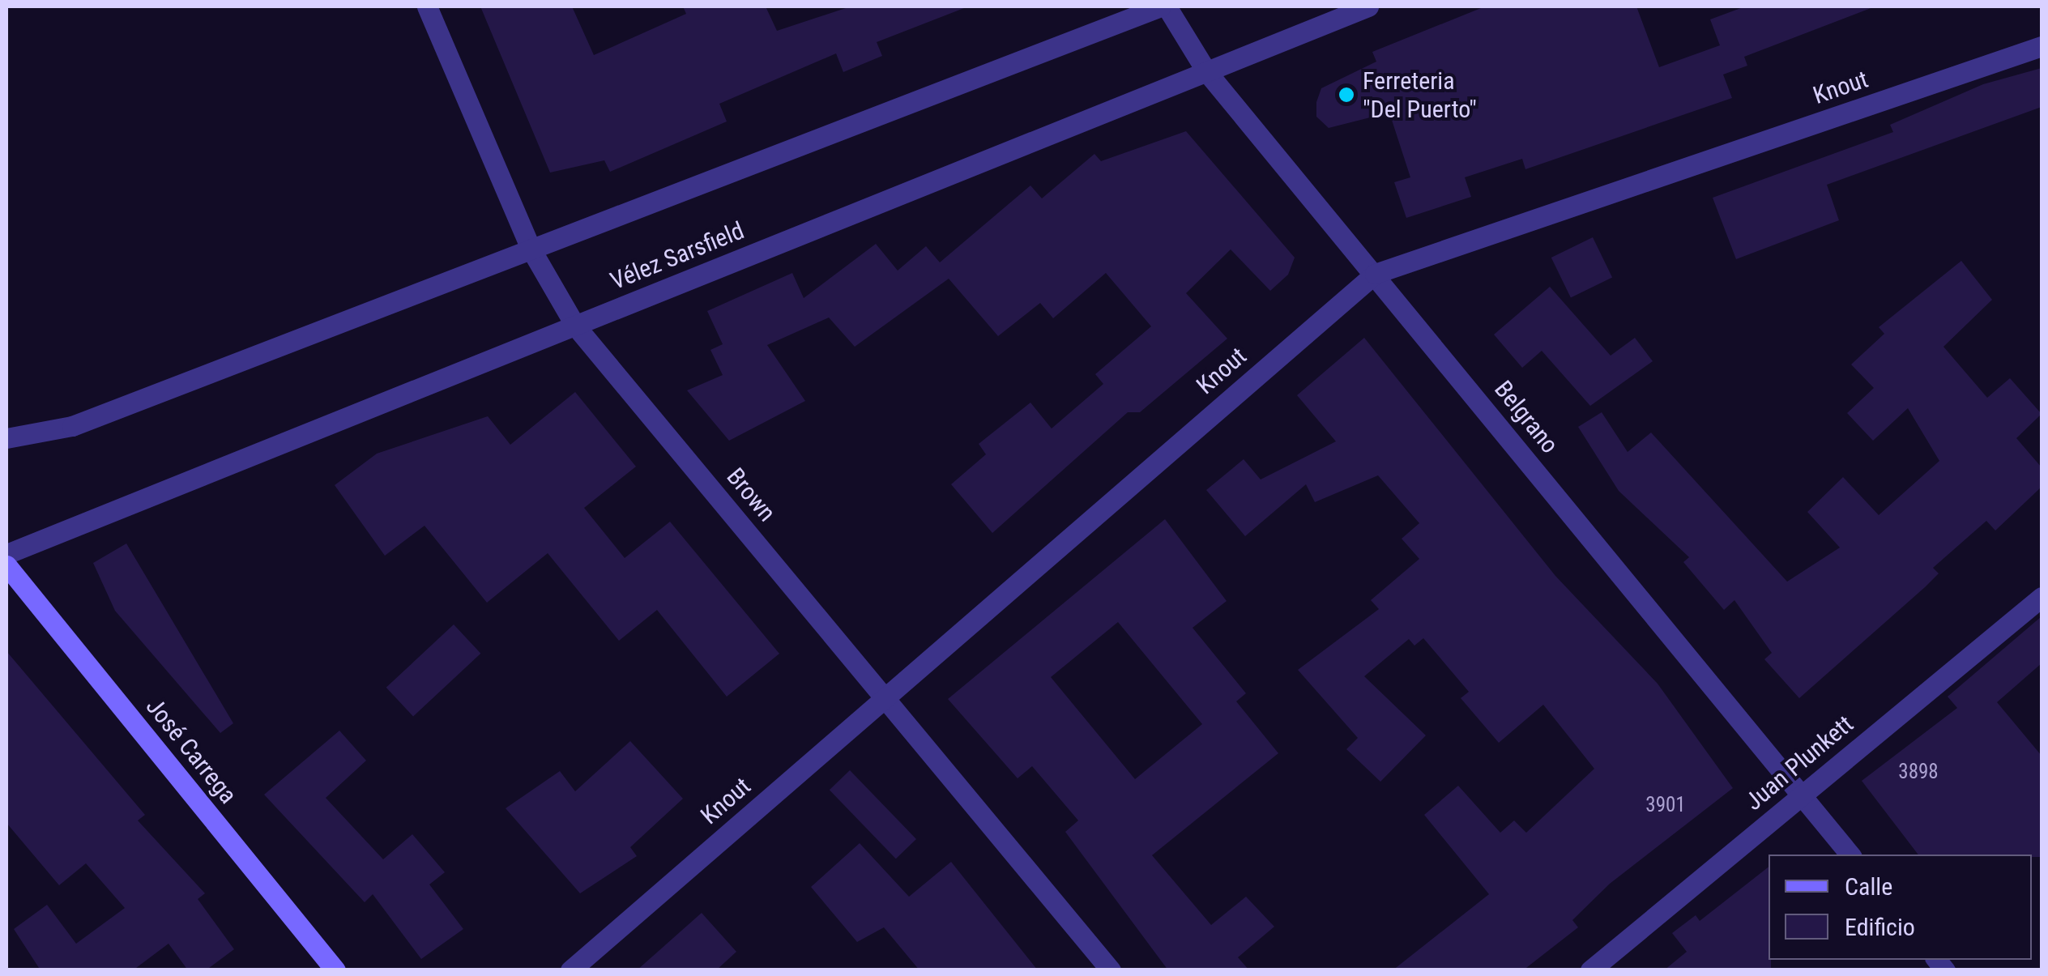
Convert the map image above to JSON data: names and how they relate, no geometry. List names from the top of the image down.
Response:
{
  "streets": {
    "main road": ["José Carrega"],
    "street": [
      "Knout",
      "Vélez Sarsfield",
      "Belgrano",
      "Brown",
      "Juan Plunkett"
    ]
  },
  "crossings": [
    ["Knout", "Belgrano"],
    ["Knout", "Brown"],
    ["Vélez Sarsfield", "Belgrano"],
    ["Vélez Sarsfield", "Brown"],
    ["Belgrano", "Juan Plunkett"]
  ],
  "places": ["Ferreteria \"Del Puerto\""],
  "house_numbers": ["3898", "3901"],
  "legend": ["Calle", "Edificio"]
}
